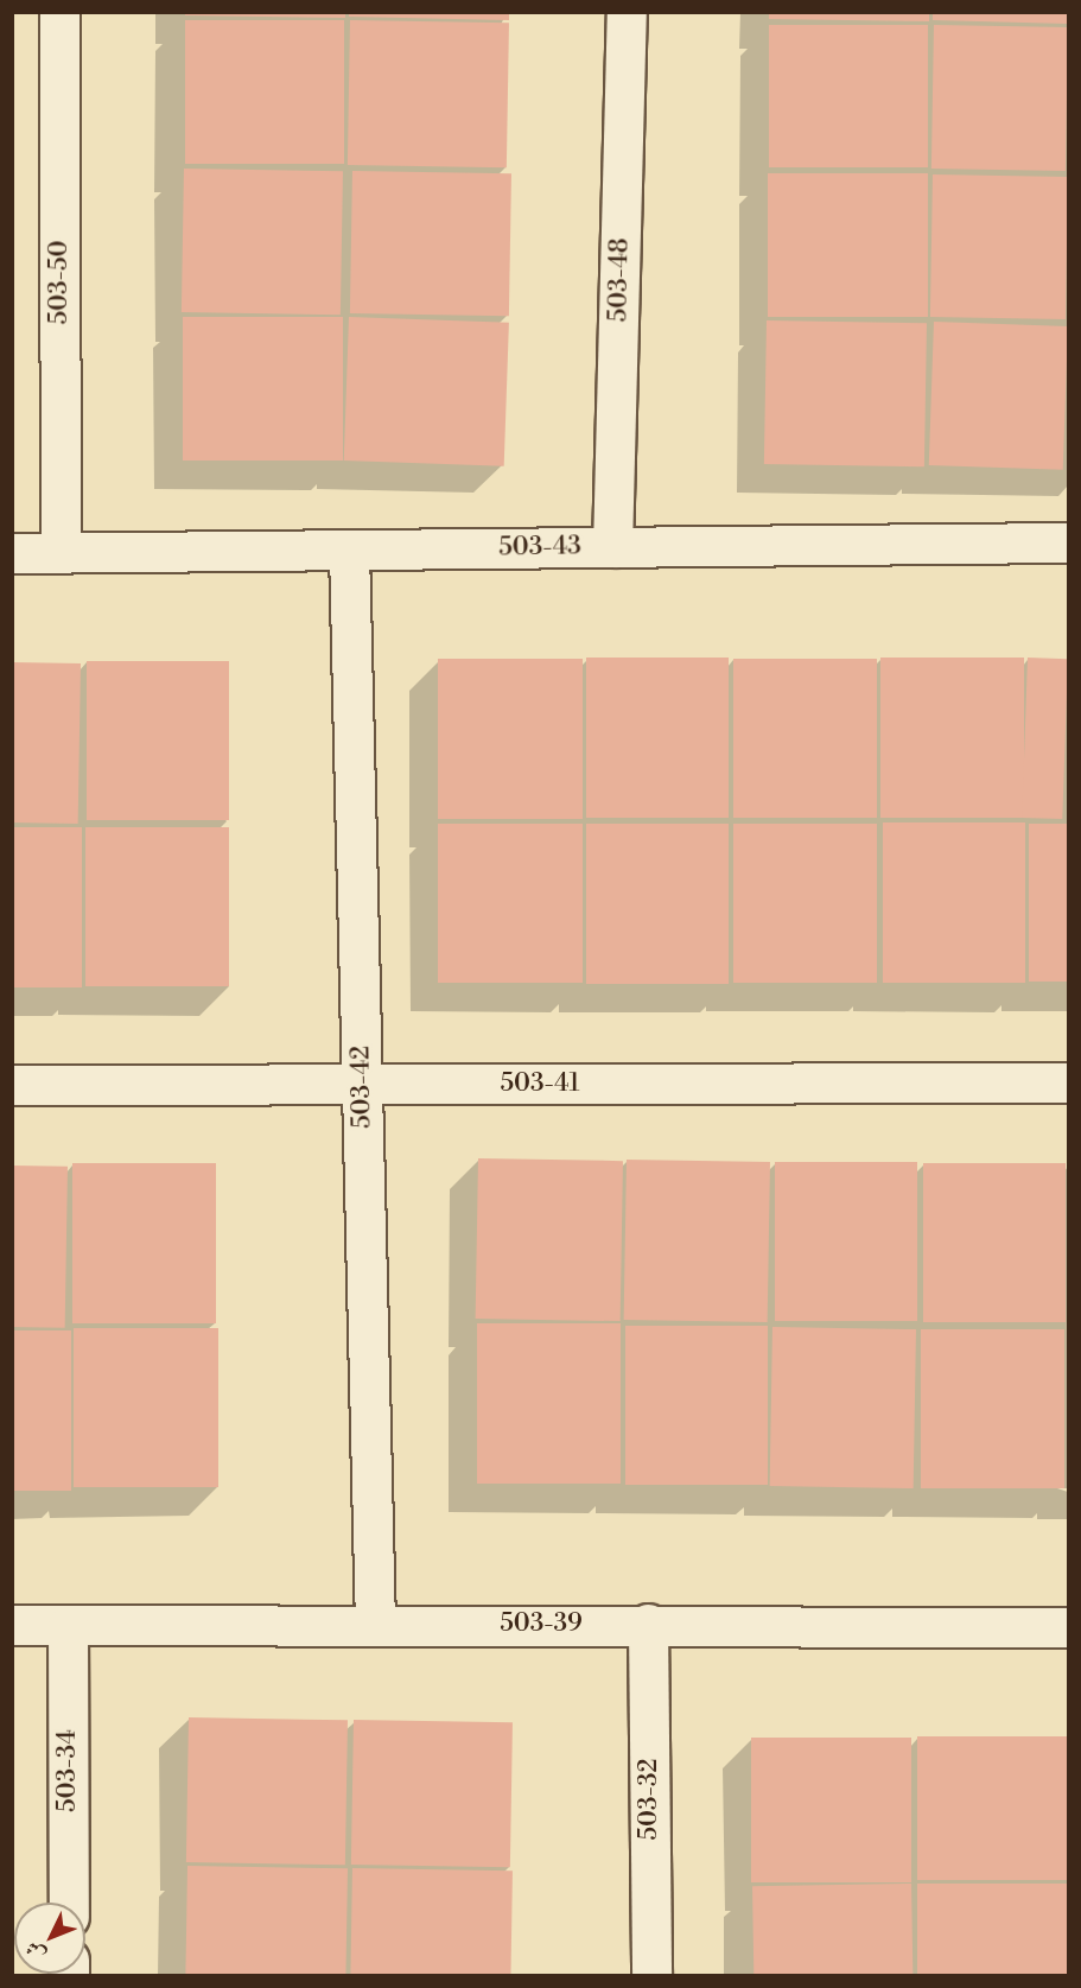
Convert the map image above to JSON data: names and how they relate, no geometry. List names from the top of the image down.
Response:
{
  "streets": {
    "street": [
      "503-48",
      "503-50",
      "503-43",
      "503-41",
      "503-42",
      "503-39",
      "503-34",
      "503-32"
    ]
  },
  "crossings": [
    ["503-48", "503-43"],
    ["503-50", "503-43"],
    ["503-43", "503-42"],
    ["503-41", "503-42"],
    ["503-42", "503-39"],
    ["503-39", "503-34"],
    ["503-39", "503-32"]
  ],
  "north": "bottom left"
}
